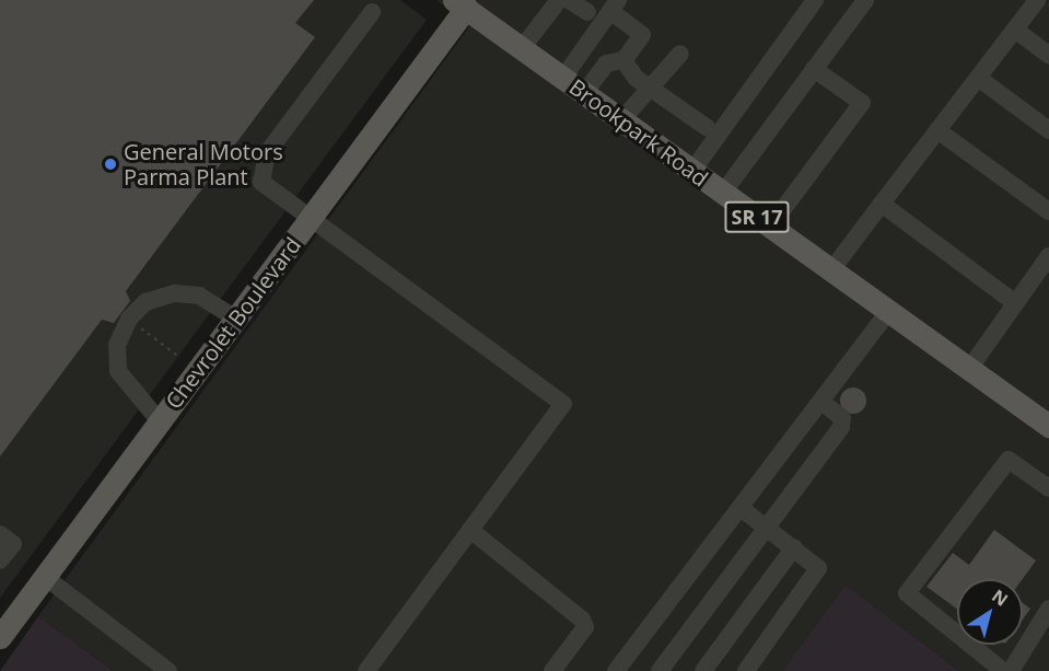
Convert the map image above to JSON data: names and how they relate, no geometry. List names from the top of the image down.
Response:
{
  "streets": {
    "main road": ["Brookpark Road", "SR 17", "Chevrolet Boulevard"]
  },
  "crossings": [
    ["Brookpark Road", "Chevrolet Boulevard"]
  ],
  "places": ["General Motors Parma Plant"],
  "north": "top right"
}
